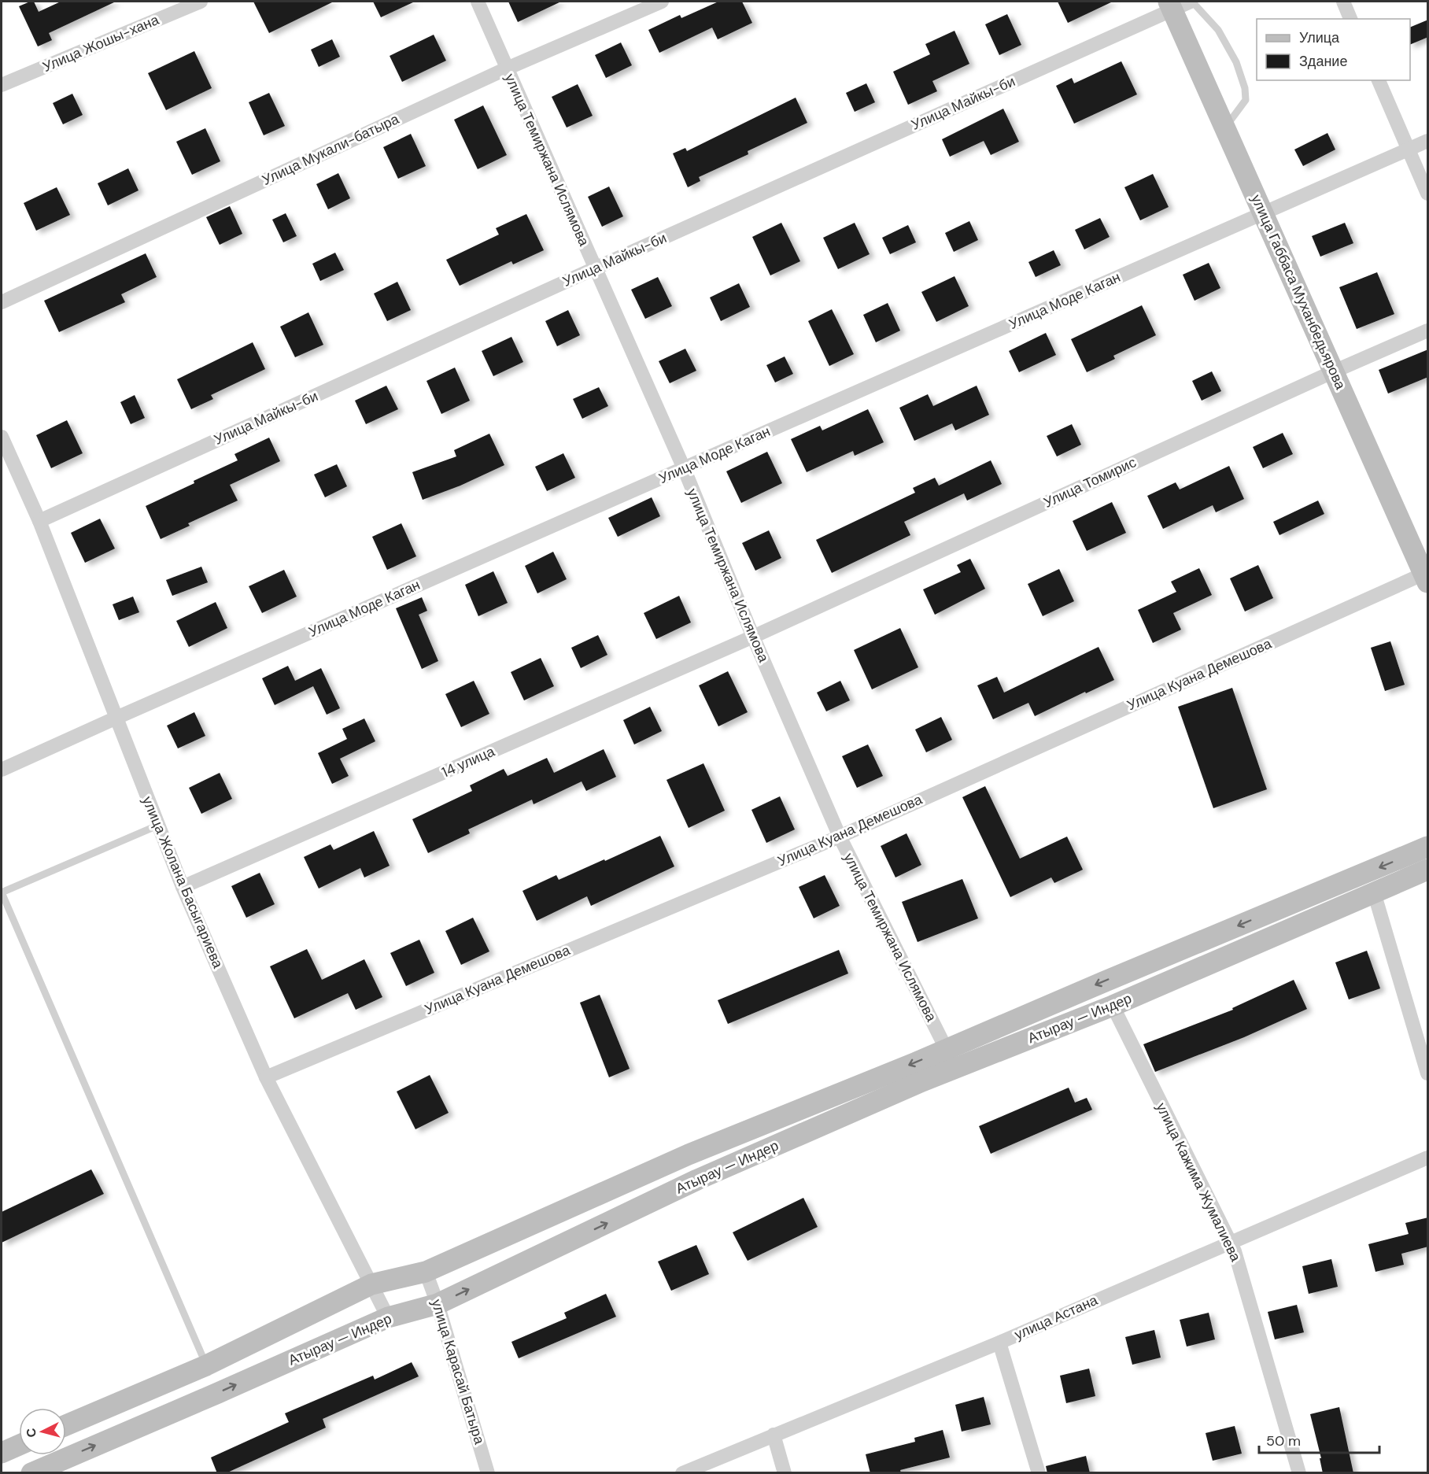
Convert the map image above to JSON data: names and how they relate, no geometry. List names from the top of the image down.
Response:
{
  "streets": {
    "main road": ["улица Габбаса Муханбедьярова", "Атырау — Индер"],
    "street": [
      "Улица Жошы-хана",
      "Улица Майкы-би",
      "Улица Мукали-батыра",
      "улица Темиржана Ислямова",
      "Улица Моде Каган",
      "Улица Томирис",
      "Улица Куана Демешова",
      "14 улица",
      "улица Жолана Басыгариева",
      "улица Кажима Жумалиева",
      "улица Астана",
      "улица Карасай Батыра"
    ]
  },
  "crossings": [
    ["Улица Майкы-би", "улица Темиржана Ислямова"],
    ["Улица Майкы-би", "улица Габбаса Муханбедьярова"],
    ["Улица Майкы-би", "улица Жолана Басыгариева"],
    ["Улица Мукали-батыра", "улица Темиржана Ислямова"],
    ["улица Темиржана Ислямова", "Улица Моде Каган"],
    ["улица Темиржана Ислямова", "Улица Томирис"],
    ["улица Темиржана Ислямова", "Улица Куана Демешова"],
    ["улица Темиржана Ислямова", "14 улица"],
    ["улица Темиржана Ислямова", "Атырау — Индер"],
    ["улица Габбаса Муханбедьярова", "Улица Моде Каган"],
    ["улица Габбаса Муханбедьярова", "Улица Томирис"],
    ["улица Габбаса Муханбедьярова", "Улица Куана Демешова"],
    ["Улица Моде Каган", "улица Жолана Басыгариева"],
    ["Улица Томирис", "14 улица"],
    ["Улица Куана Демешова", "улица Жолана Басыгариева"],
    ["14 улица", "улица Жолана Басыгариева"],
    ["улица Жолана Басыгариева", "Атырау — Индер"],
    ["Атырау — Индер", "улица Кажима Жумалиева"],
    ["Атырау — Индер", "улица Карасай Батыра"],
    ["улица Кажима Жумалиева", "улица Астана"]
  ],
  "legend": ["Улица", "Здание"],
  "scale_bar": "50 m",
  "north": "left"
}
